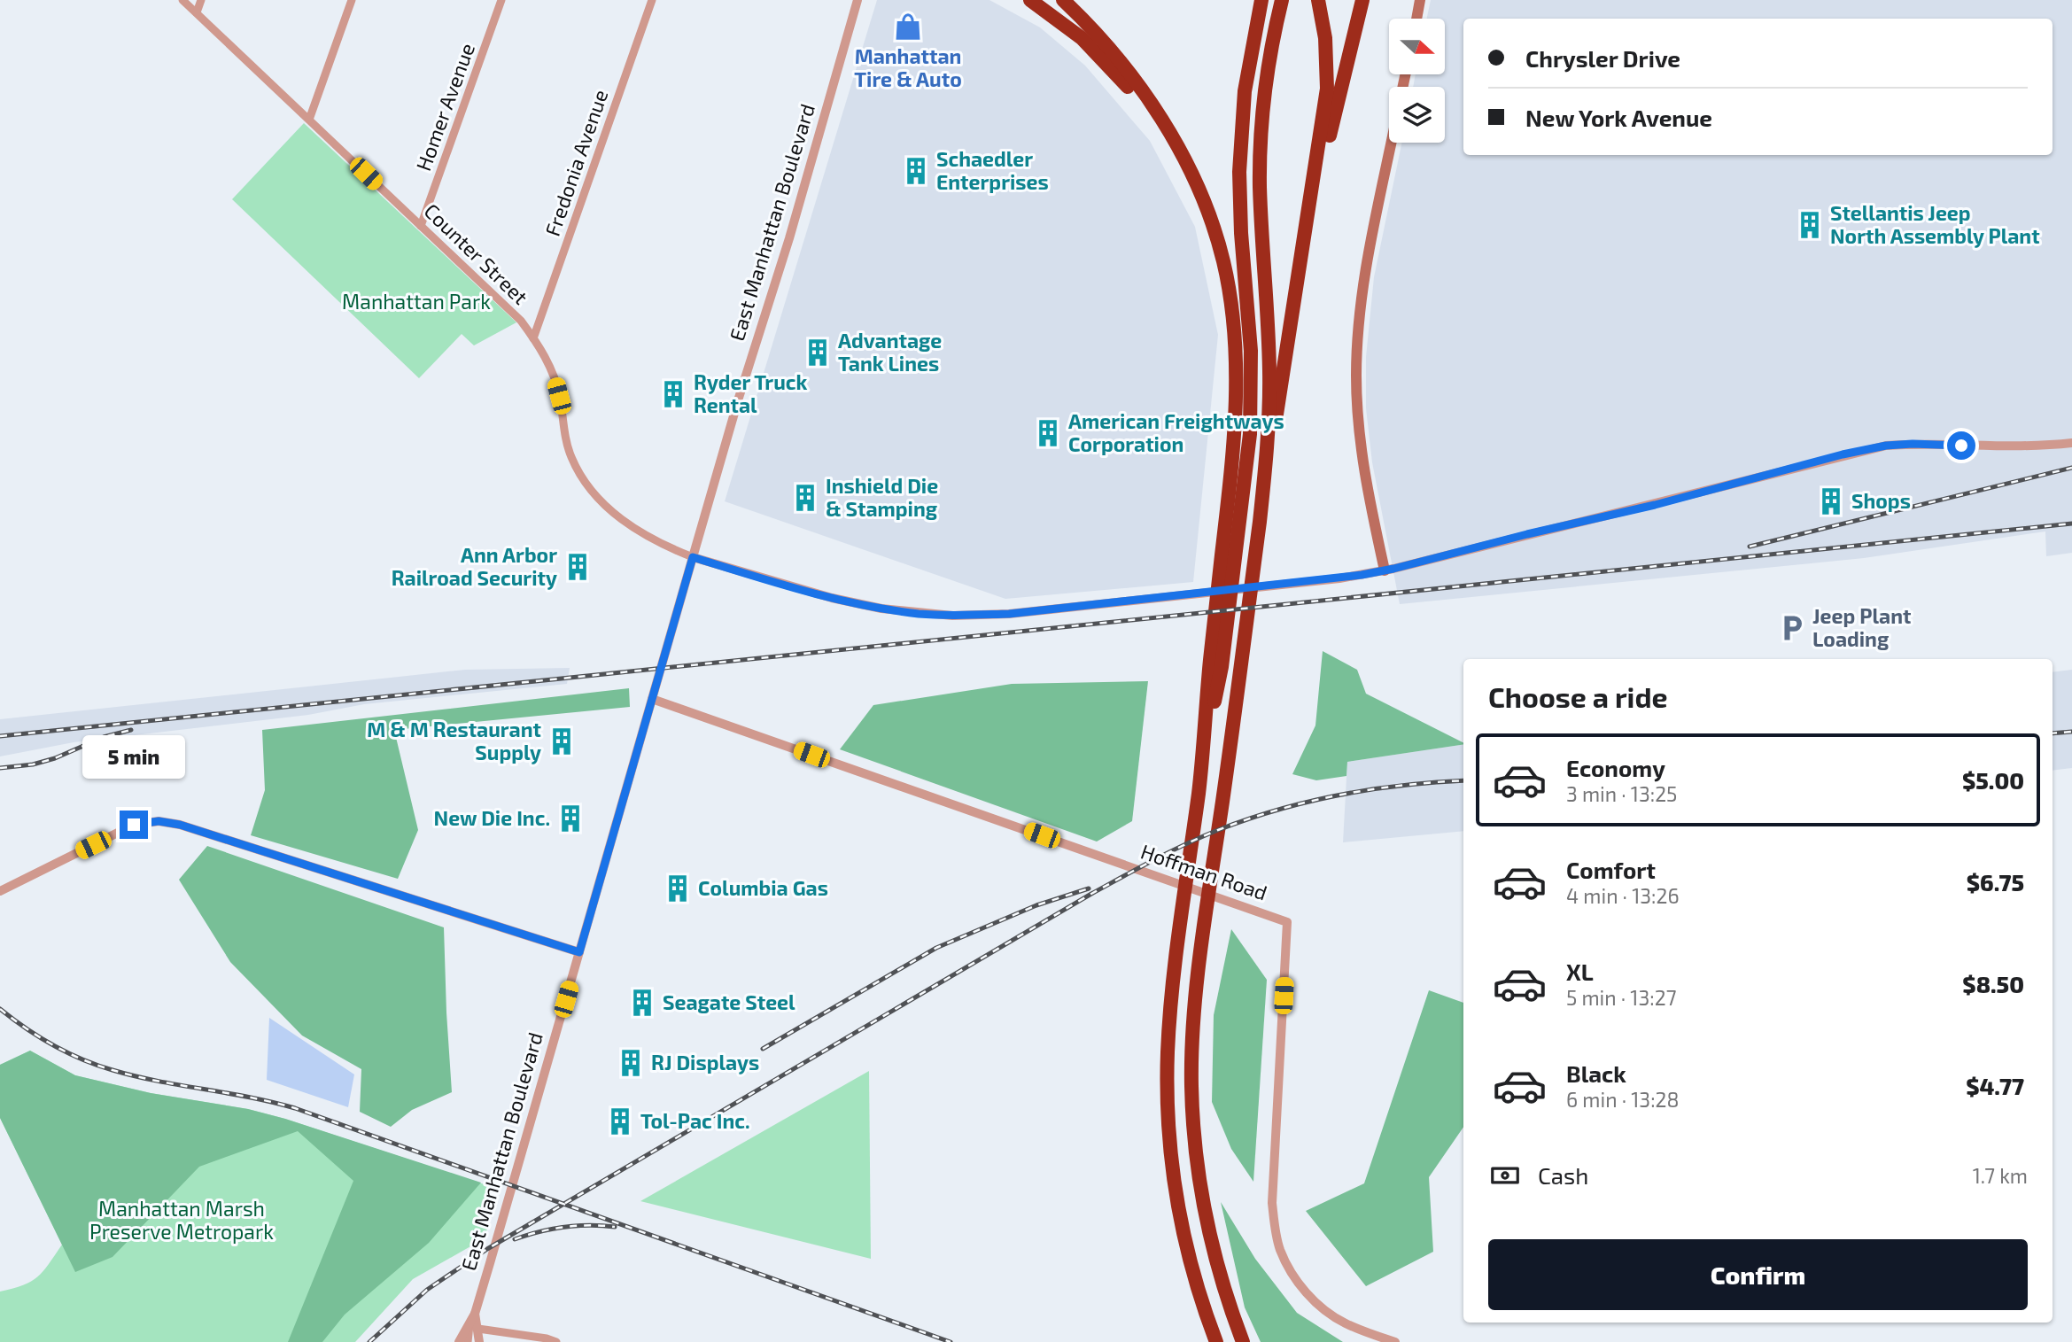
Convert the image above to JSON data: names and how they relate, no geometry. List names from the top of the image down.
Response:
{
  "streets": {
    "street": [
      "Homer Avenue",
      "Fredonia Avenue",
      "East Manhattan Boulevard",
      "Counter Street",
      "Hoffman Road"
    ]
  },
  "crossings": [
    ["Homer Avenue", "Counter Street"],
    ["Fredonia Avenue", "Counter Street"],
    ["East Manhattan Boulevard", "Counter Street"],
    ["East Manhattan Boulevard", "Hoffman Road"]
  ],
  "parks": ["Manhattan Park", "Manhattan Marsh Preserve Metropark"],
  "places": {
    "shop": ["Manhattan Tire & Auto"],
    "building": [
      "Schaedler Enterprises",
      "Stellantis Jeep North Assembly Plant",
      "Advantage Tank Lines",
      "Ryder Truck Rental",
      "American Freightways Corporation",
      "Inshield Die & Stamping",
      "Shops",
      "Ann Arbor Railroad Security",
      "M & M Restaurant Supply",
      "New Die Inc.",
      "Columbia Gas",
      "Seagate Steel",
      "RJ Displays",
      "Tol-Pac Inc."
    ],
    "parking": ["Jeep Plant Loading"]
  },
  "north": "right",
  "page": {
    "banner": ["Chrysler Drive", "New York Avenue"],
    "heading": "Choose a ride",
    "list": [
      {
        "name": "Economy",
        "note": "3 min · 13:25",
        "value": "$5.00"
      },
      {
        "name": "Comfort",
        "note": "4 min · 13:26",
        "value": "$6.75"
      },
      {
        "name": "XL",
        "note": "5 min · 13:27",
        "value": "$8.50"
      },
      {
        "name": "Black",
        "note": "6 min · 13:28",
        "value": "$4.77"
      }
    ],
    "bubble": "5 min",
    "pay": ["Cash", "1.7 km"],
    "buttons": "Confirm"
  }
}
